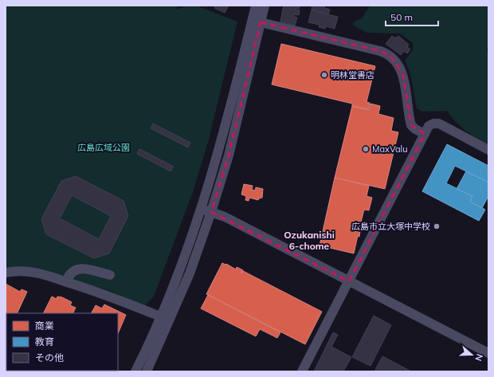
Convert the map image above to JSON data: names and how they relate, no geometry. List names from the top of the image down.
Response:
{
  "districts": ["Ozukanishi 6-chome"],
  "parks": ["広島広域公園"],
  "places": ["明林堂書店", "MaxValu", "広島市立大塚中学校"],
  "legend": ["商業", "教育", "その他"],
  "scale_bar": "50 m",
  "north": "right"
}
